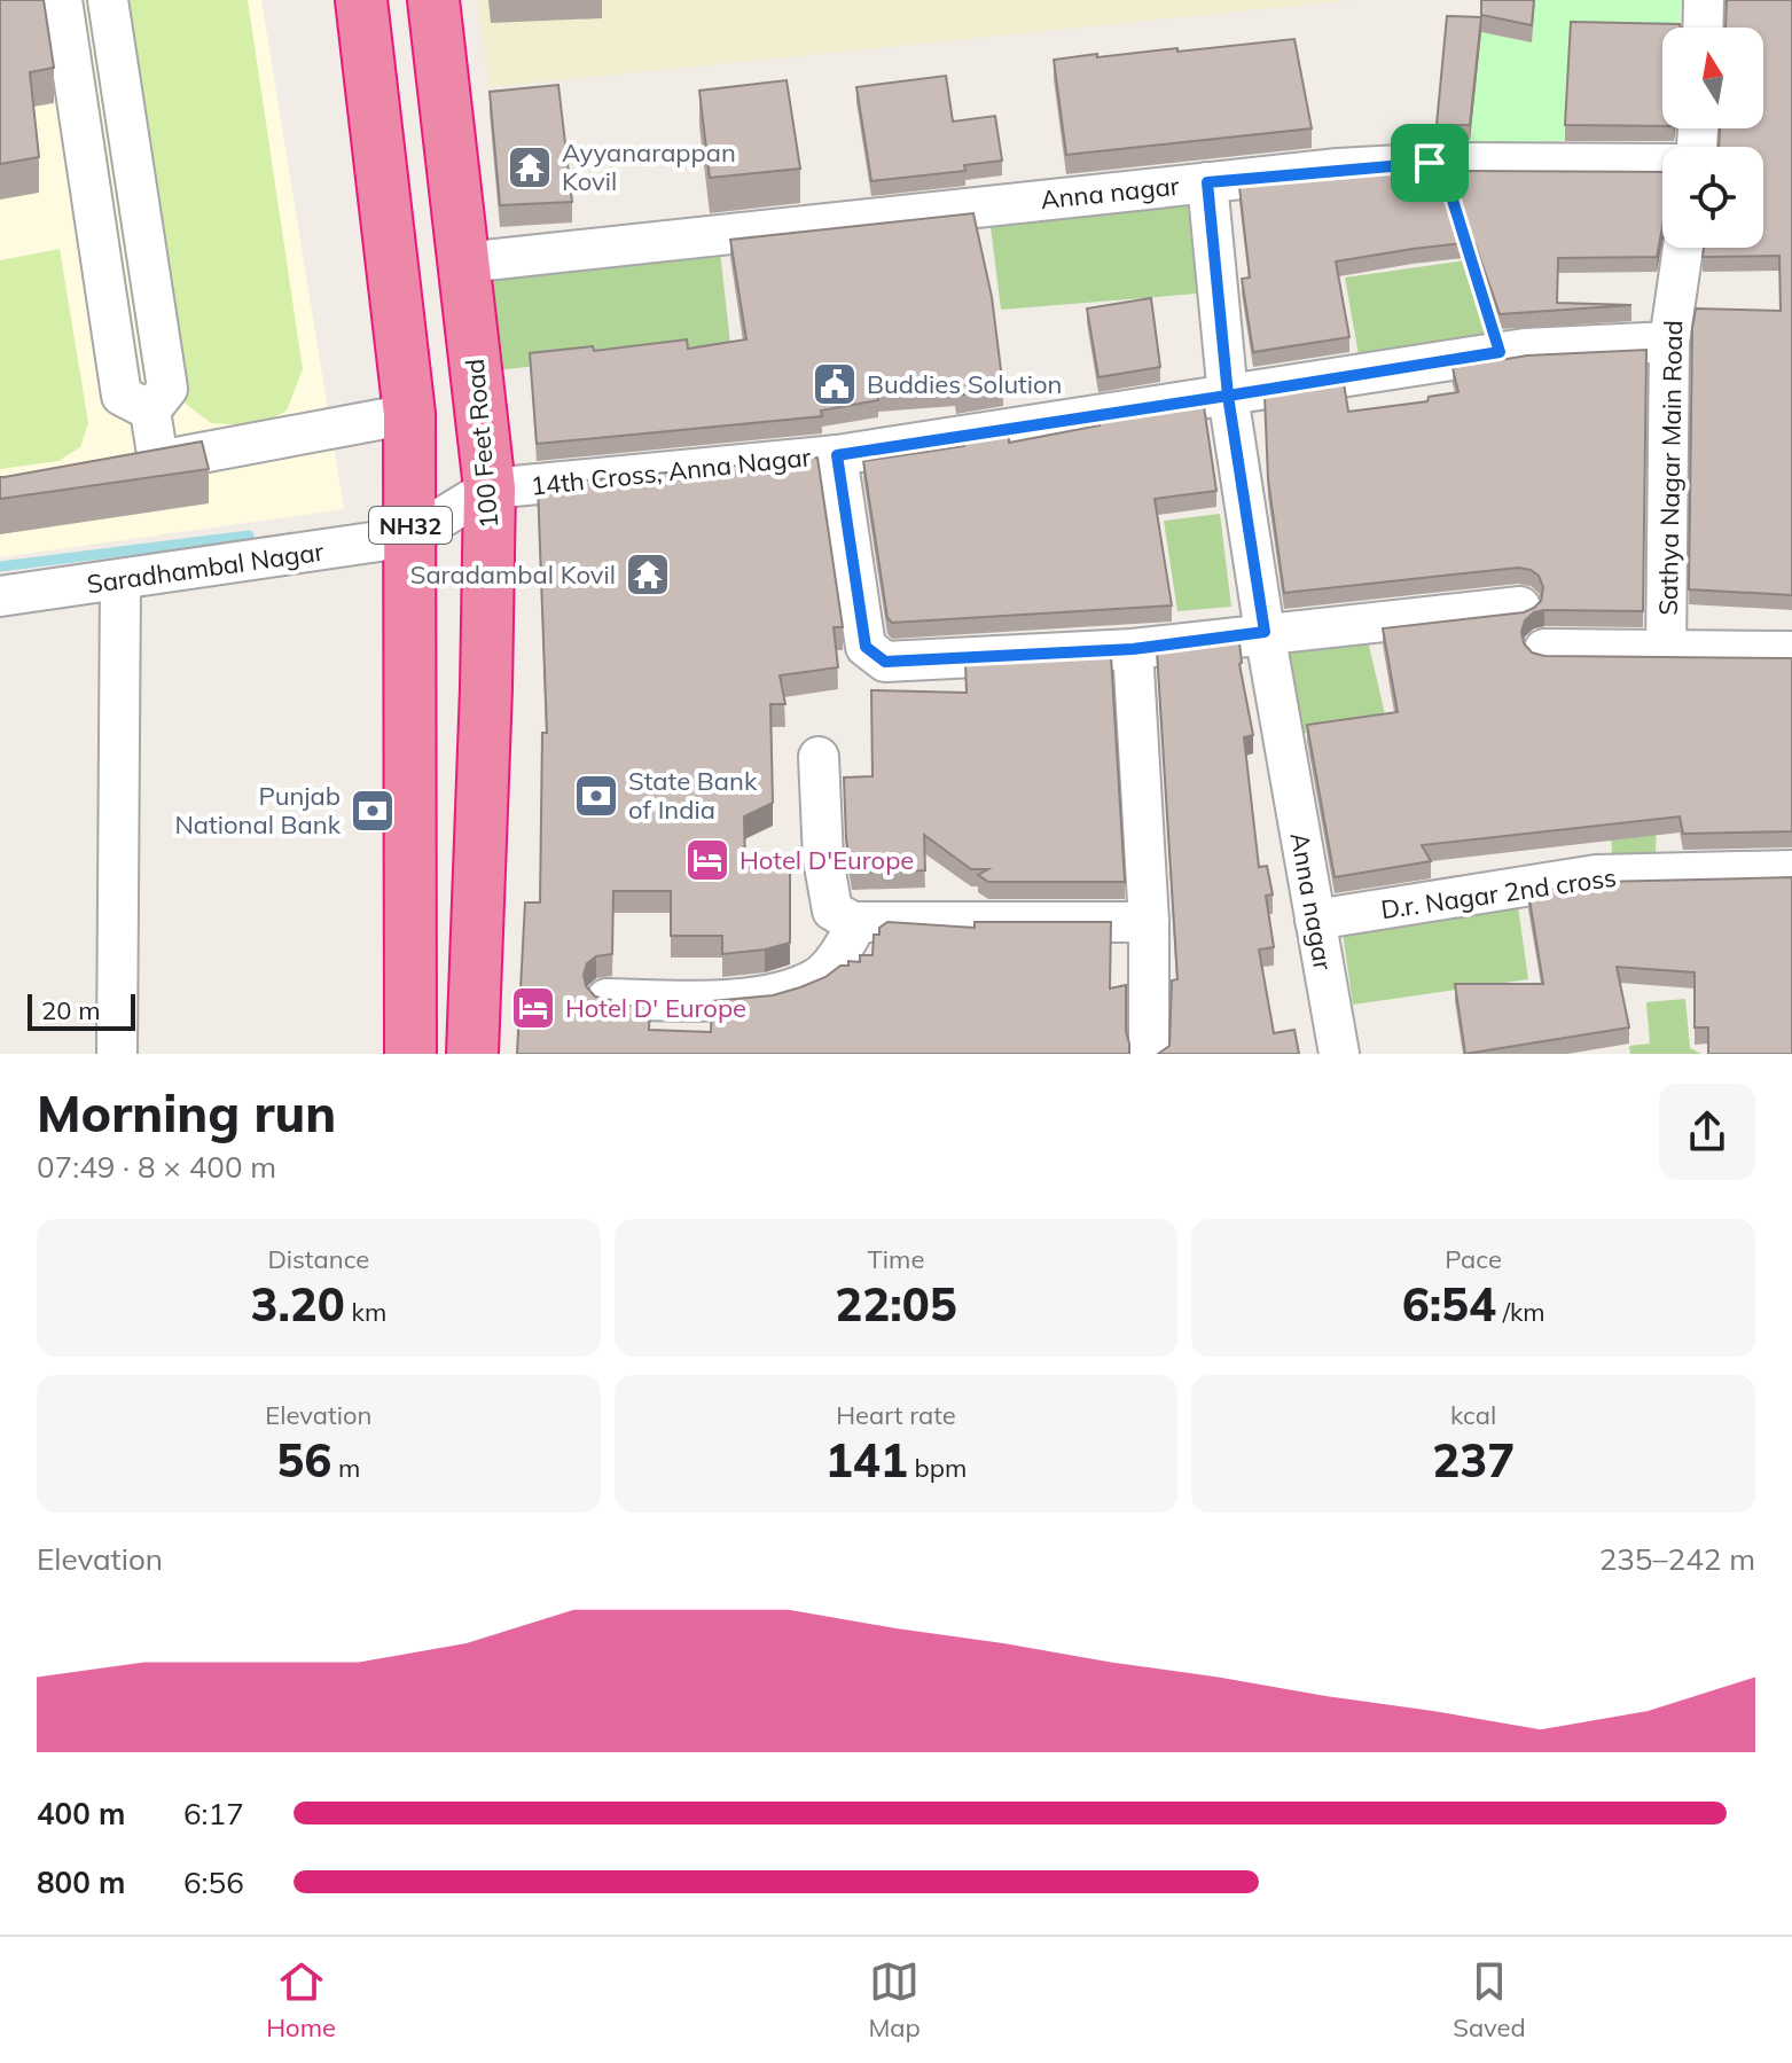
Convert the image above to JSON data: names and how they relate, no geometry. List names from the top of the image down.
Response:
{
  "streets": {
    "highway": ["100 Feet Road", "NH32"],
    "street": [
      "Anna nagar",
      "Sathya Nagar Main Road",
      "14th Cross, Anna Nagar",
      "Saradhambal Nagar",
      "D.r. Nagar 2nd cross"
    ]
  },
  "crossings": [
    ["Anna nagar", "100 Feet Road"],
    ["Anna nagar", "14th Cross, Anna Nagar"],
    ["Anna nagar", "D.r. Nagar 2nd cross"],
    ["100 Feet Road", "14th Cross, Anna Nagar"],
    ["Sathya Nagar Main Road", "14th Cross, Anna Nagar"],
    ["NH32", "Saradhambal Nagar"]
  ],
  "places": {
    "temple": ["Ayyanarappan Kovil", "Saradambal Kovil"],
    "public building": ["Buddies Solution"],
    "bank": ["State Bank of India", "Punjab National Bank"],
    "hotel": ["Hotel D'Europe", "Hotel D' Europe"]
  },
  "scale_bar": "20 m",
  "north": "top",
  "page": {
    "scale": "20 m",
    "heading": ["Morning run", "07:49 · 8 × 400 m"],
    "stats": [
      ["Distance", "3.20 km"],
      ["Time", "22:05"],
      ["Pace", "6:54 /km"],
      ["Elevation", "56 m"],
      ["Heart rate", "141 bpm"],
      ["kcal", "237"]
    ],
    "chart": ["Elevation", "235–242 m"],
    "list": [
      {
        "name": "400 m",
        "note": "6:17"
      },
      {
        "name": "800 m",
        "note": "6:56"
      }
    ],
    "tabs": ["Home", "Map", "Saved"]
  }
}
